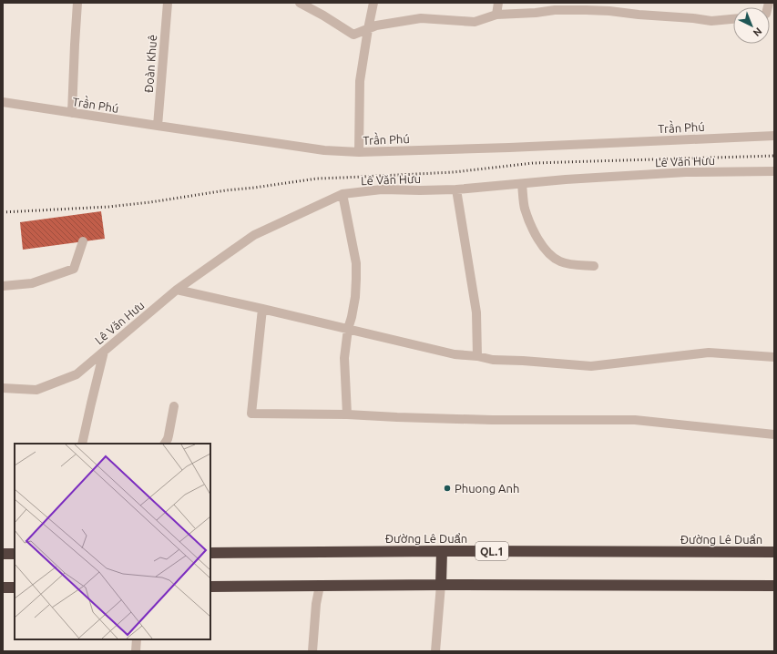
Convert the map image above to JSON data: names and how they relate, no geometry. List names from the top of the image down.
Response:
{
  "streets": {
    "highway": ["Đường Lê Duẩn", "QL.1"],
    "street": ["Đoàn Khuê", "Trần Phú", "Lê Văn Hưu"]
  },
  "crossings": [
    ["Đoàn Khuê", "Trần Phú"]
  ],
  "places": ["Phuong Anh"],
  "north": "bottom right"
}
